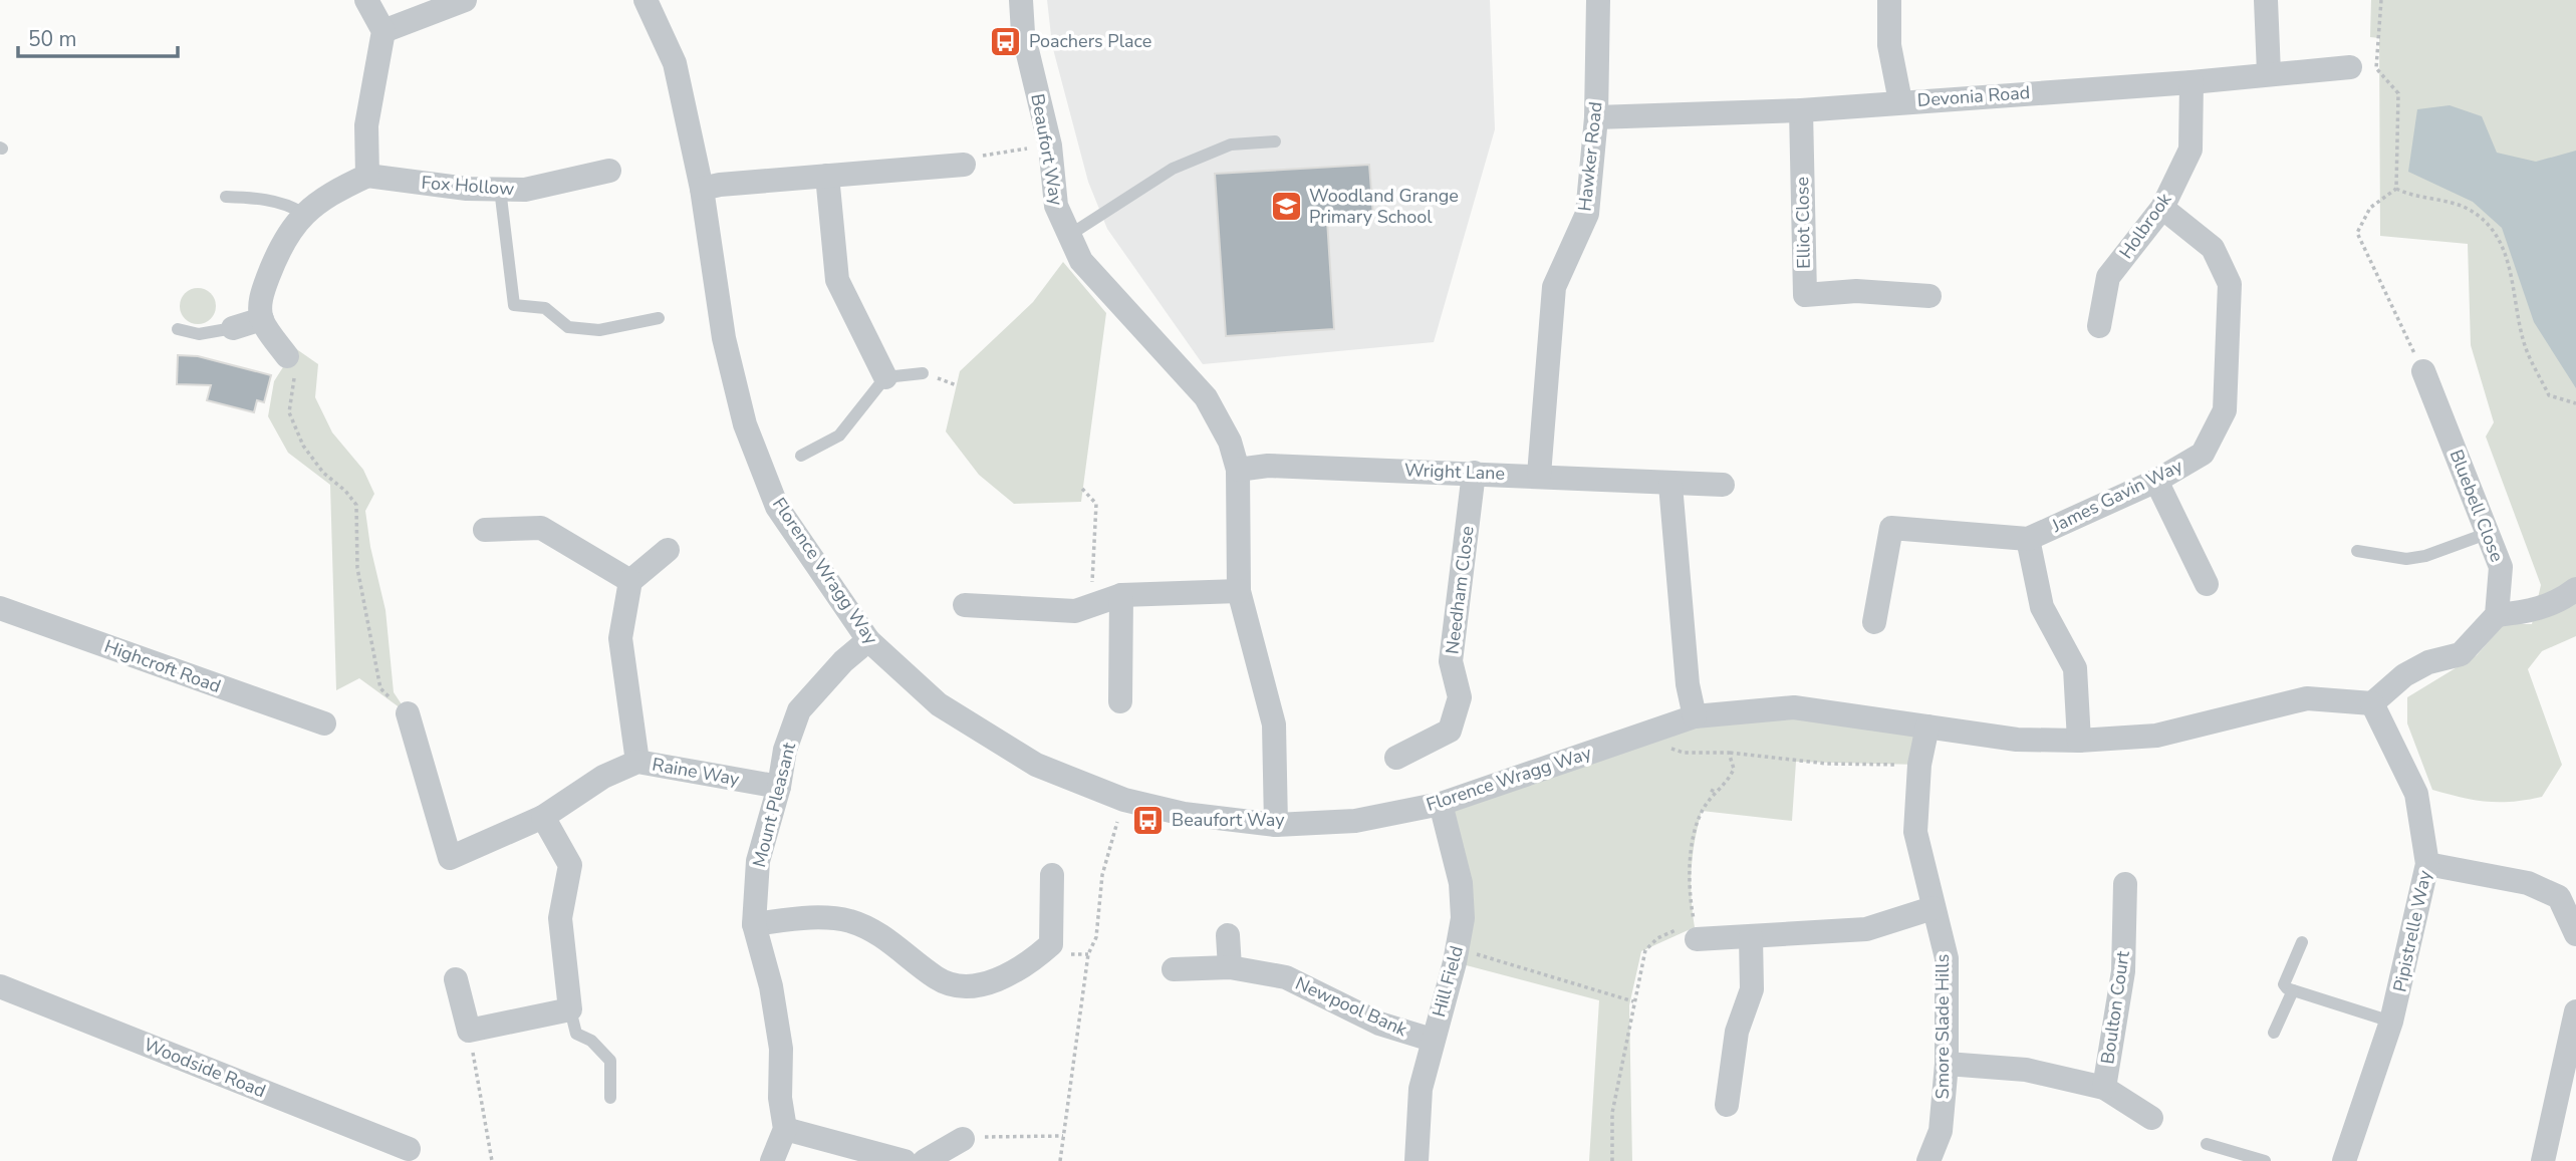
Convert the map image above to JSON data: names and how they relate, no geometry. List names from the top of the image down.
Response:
{
  "streets": {
    "street": [
      "Devonia Road",
      "Beaufort Way",
      "Hawker Road",
      "Fox Hollow",
      "Elliot Close",
      "Holbrook",
      "Wright Lane",
      "James Gavin Way",
      "Bluebell Close",
      "Florence Wragg Way",
      "Needham Close",
      "Highcroft Road",
      "Raine Way",
      "Mount Pleasant",
      "Pipistrelle Way",
      "Hill Field",
      "Newpool Bank",
      "Boulton Court",
      "Smore Slade Hills",
      "Woodside Road"
    ]
  },
  "crossings": [
    ["Devonia Road", "Hawker Road"],
    ["Devonia Road", "Elliot Close"],
    ["Devonia Road", "Holbrook"],
    ["Beaufort Way", "Wright Lane"],
    ["Beaufort Way", "Florence Wragg Way"],
    ["Hawker Road", "Wright Lane"],
    ["Holbrook", "James Gavin Way"],
    ["Wright Lane", "Needham Close"],
    ["Florence Wragg Way", "Mount Pleasant"],
    ["Florence Wragg Way", "Pipistrelle Way"],
    ["Florence Wragg Way", "Hill Field"],
    ["Florence Wragg Way", "Smore Slade Hills"],
    ["Raine Way", "Mount Pleasant"],
    ["Hill Field", "Newpool Bank"],
    ["Boulton Court", "Smore Slade Hills"]
  ],
  "places": {
    "bus stop": ["Poachers Place", "Beaufort Way"],
    "school or university": ["Woodland Grange Primary School"]
  },
  "scale_bar": "50 m"
}
